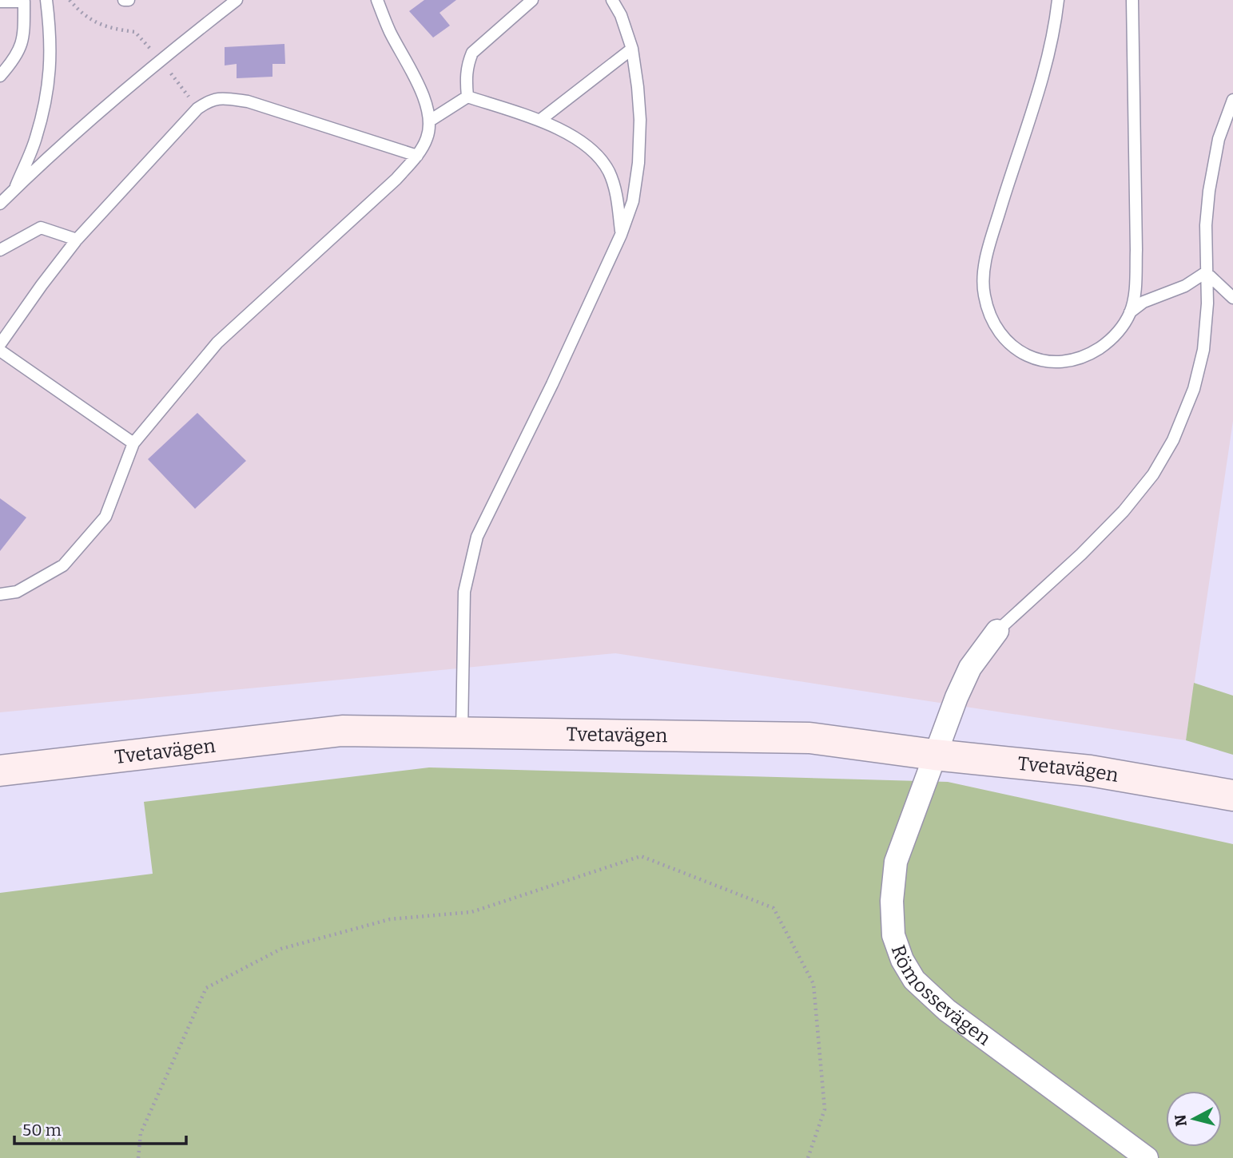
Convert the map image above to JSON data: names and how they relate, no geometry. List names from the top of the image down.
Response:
{
  "streets": {
    "main road": ["Tvetavägen"],
    "street": ["Römossevägen"]
  },
  "crossings": [
    ["Tvetavägen", "Römossevägen"]
  ],
  "scale_bar": "50 m",
  "north": "left"
}
